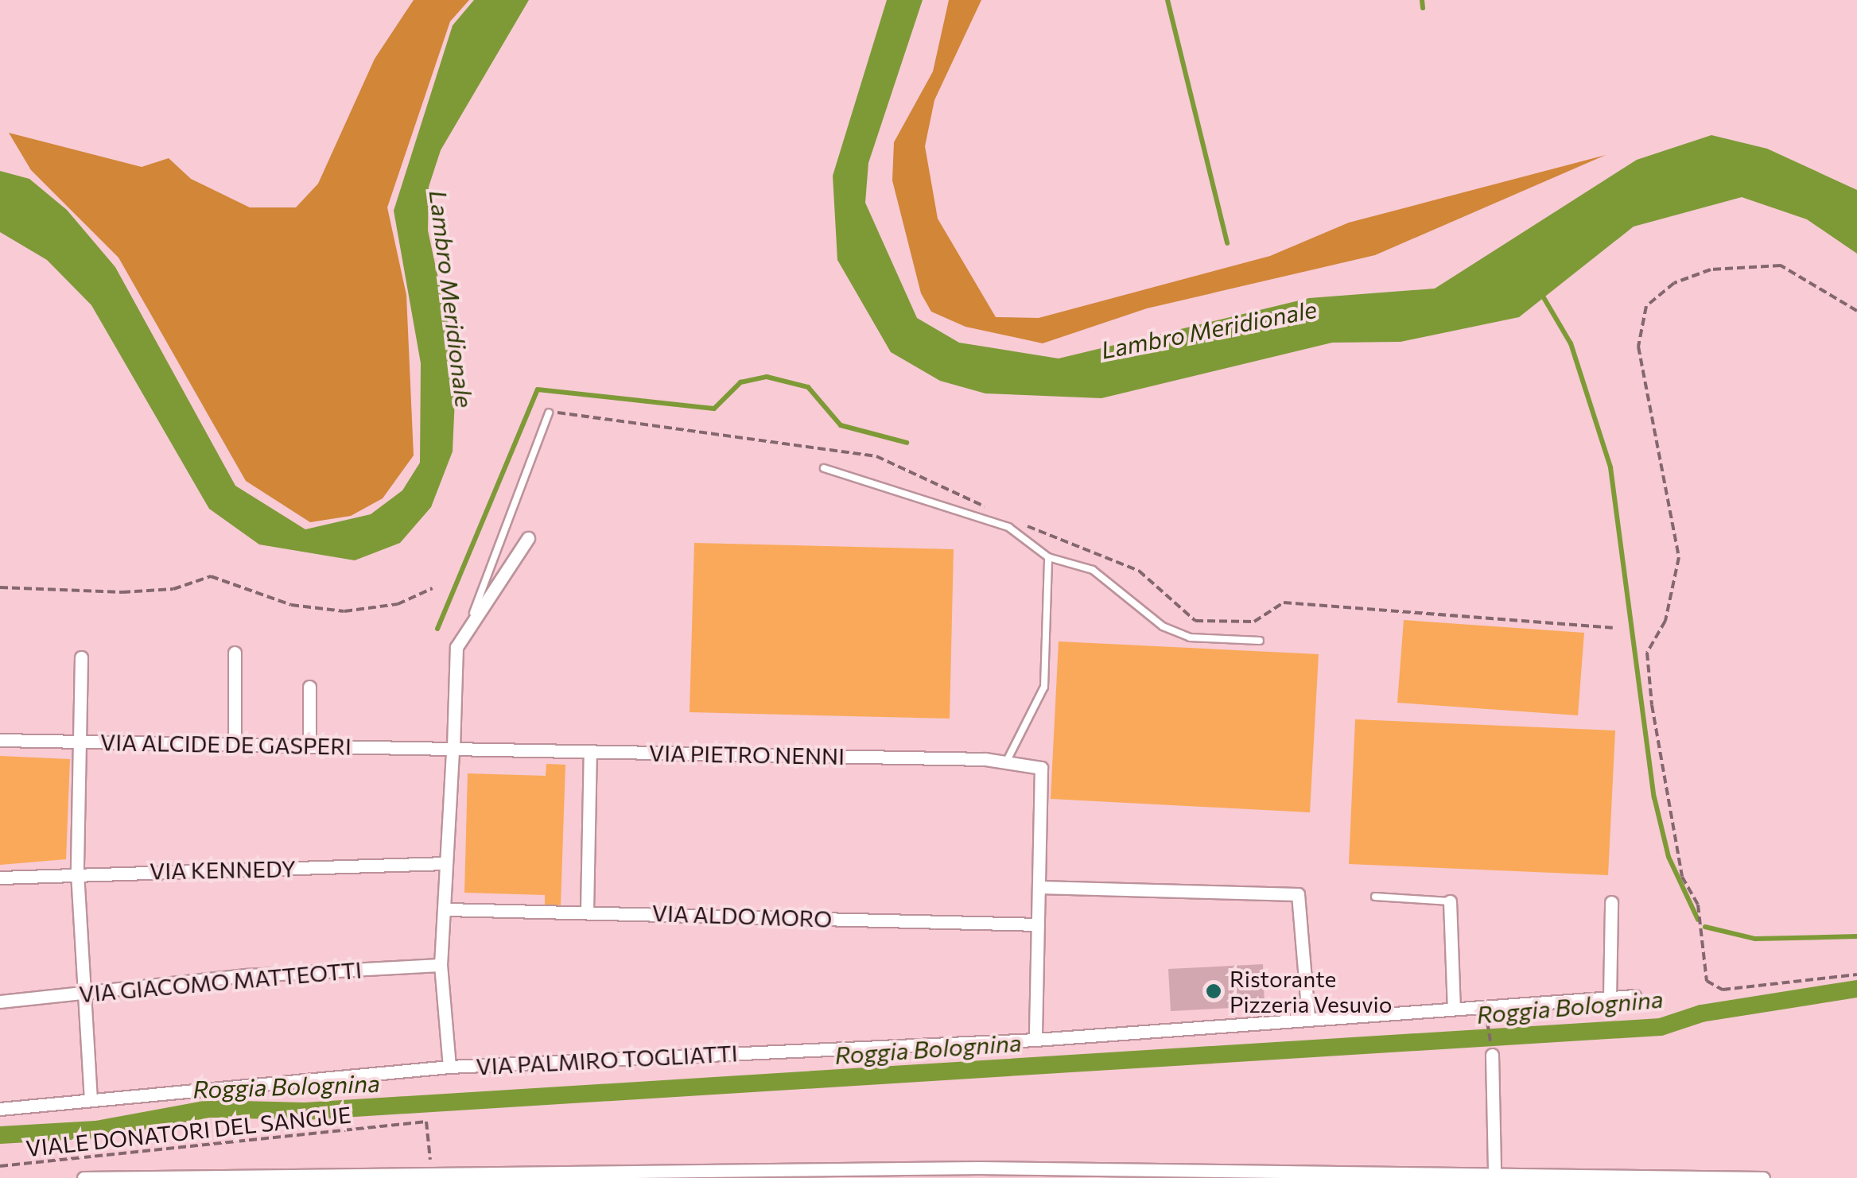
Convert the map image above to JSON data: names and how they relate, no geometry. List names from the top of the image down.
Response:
{
  "streets": {
    "street": [
      "VIA ALCIDE DE GASPERI",
      "VIA PIETRO NENNI",
      "VIA KENNEDY",
      "VIA ALDO MORO",
      "VIA GIACOMO MATTEOTTI",
      "VIA PALMIRO TOGLIATTI"
    ],
    "path": ["VIALE DONATORI DEL SANGUE"]
  },
  "crossings": [
    ["VIA ALCIDE DE GASPERI", "VIA PIETRO NENNI"],
    ["VIA ALCIDE DE GASPERI", "VIA PALMIRO TOGLIATTI"],
    ["VIA PIETRO NENNI", "VIA PALMIRO TOGLIATTI"],
    ["VIA KENNEDY", "VIA PALMIRO TOGLIATTI"],
    ["VIA ALDO MORO", "VIA PALMIRO TOGLIATTI"],
    ["VIA GIACOMO MATTEOTTI", "VIA PALMIRO TOGLIATTI"]
  ],
  "water": ["Lambro Meridionale", "Roggia Bolognina"],
  "places": ["Ristorante Pizzeria Vesuvio"]
}
